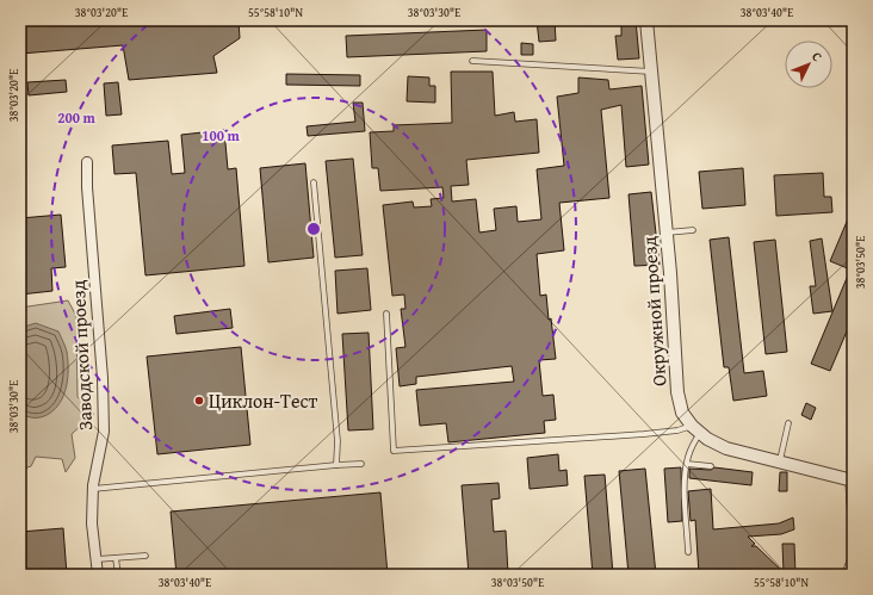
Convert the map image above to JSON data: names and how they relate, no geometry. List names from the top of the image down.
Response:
{
  "streets": {
    "street": ["Окружной проезд", "Заводской проезд"]
  },
  "places": ["Циклон-Тест"],
  "north": "top right",
  "coordinates": [
    "38°03'20\"E",
    "55°58'10\"N",
    "38°03'30\"E",
    "38°03'40\"E",
    "38°03'50\"E"
  ],
  "rings": ["200 m", "100 m"]
}
